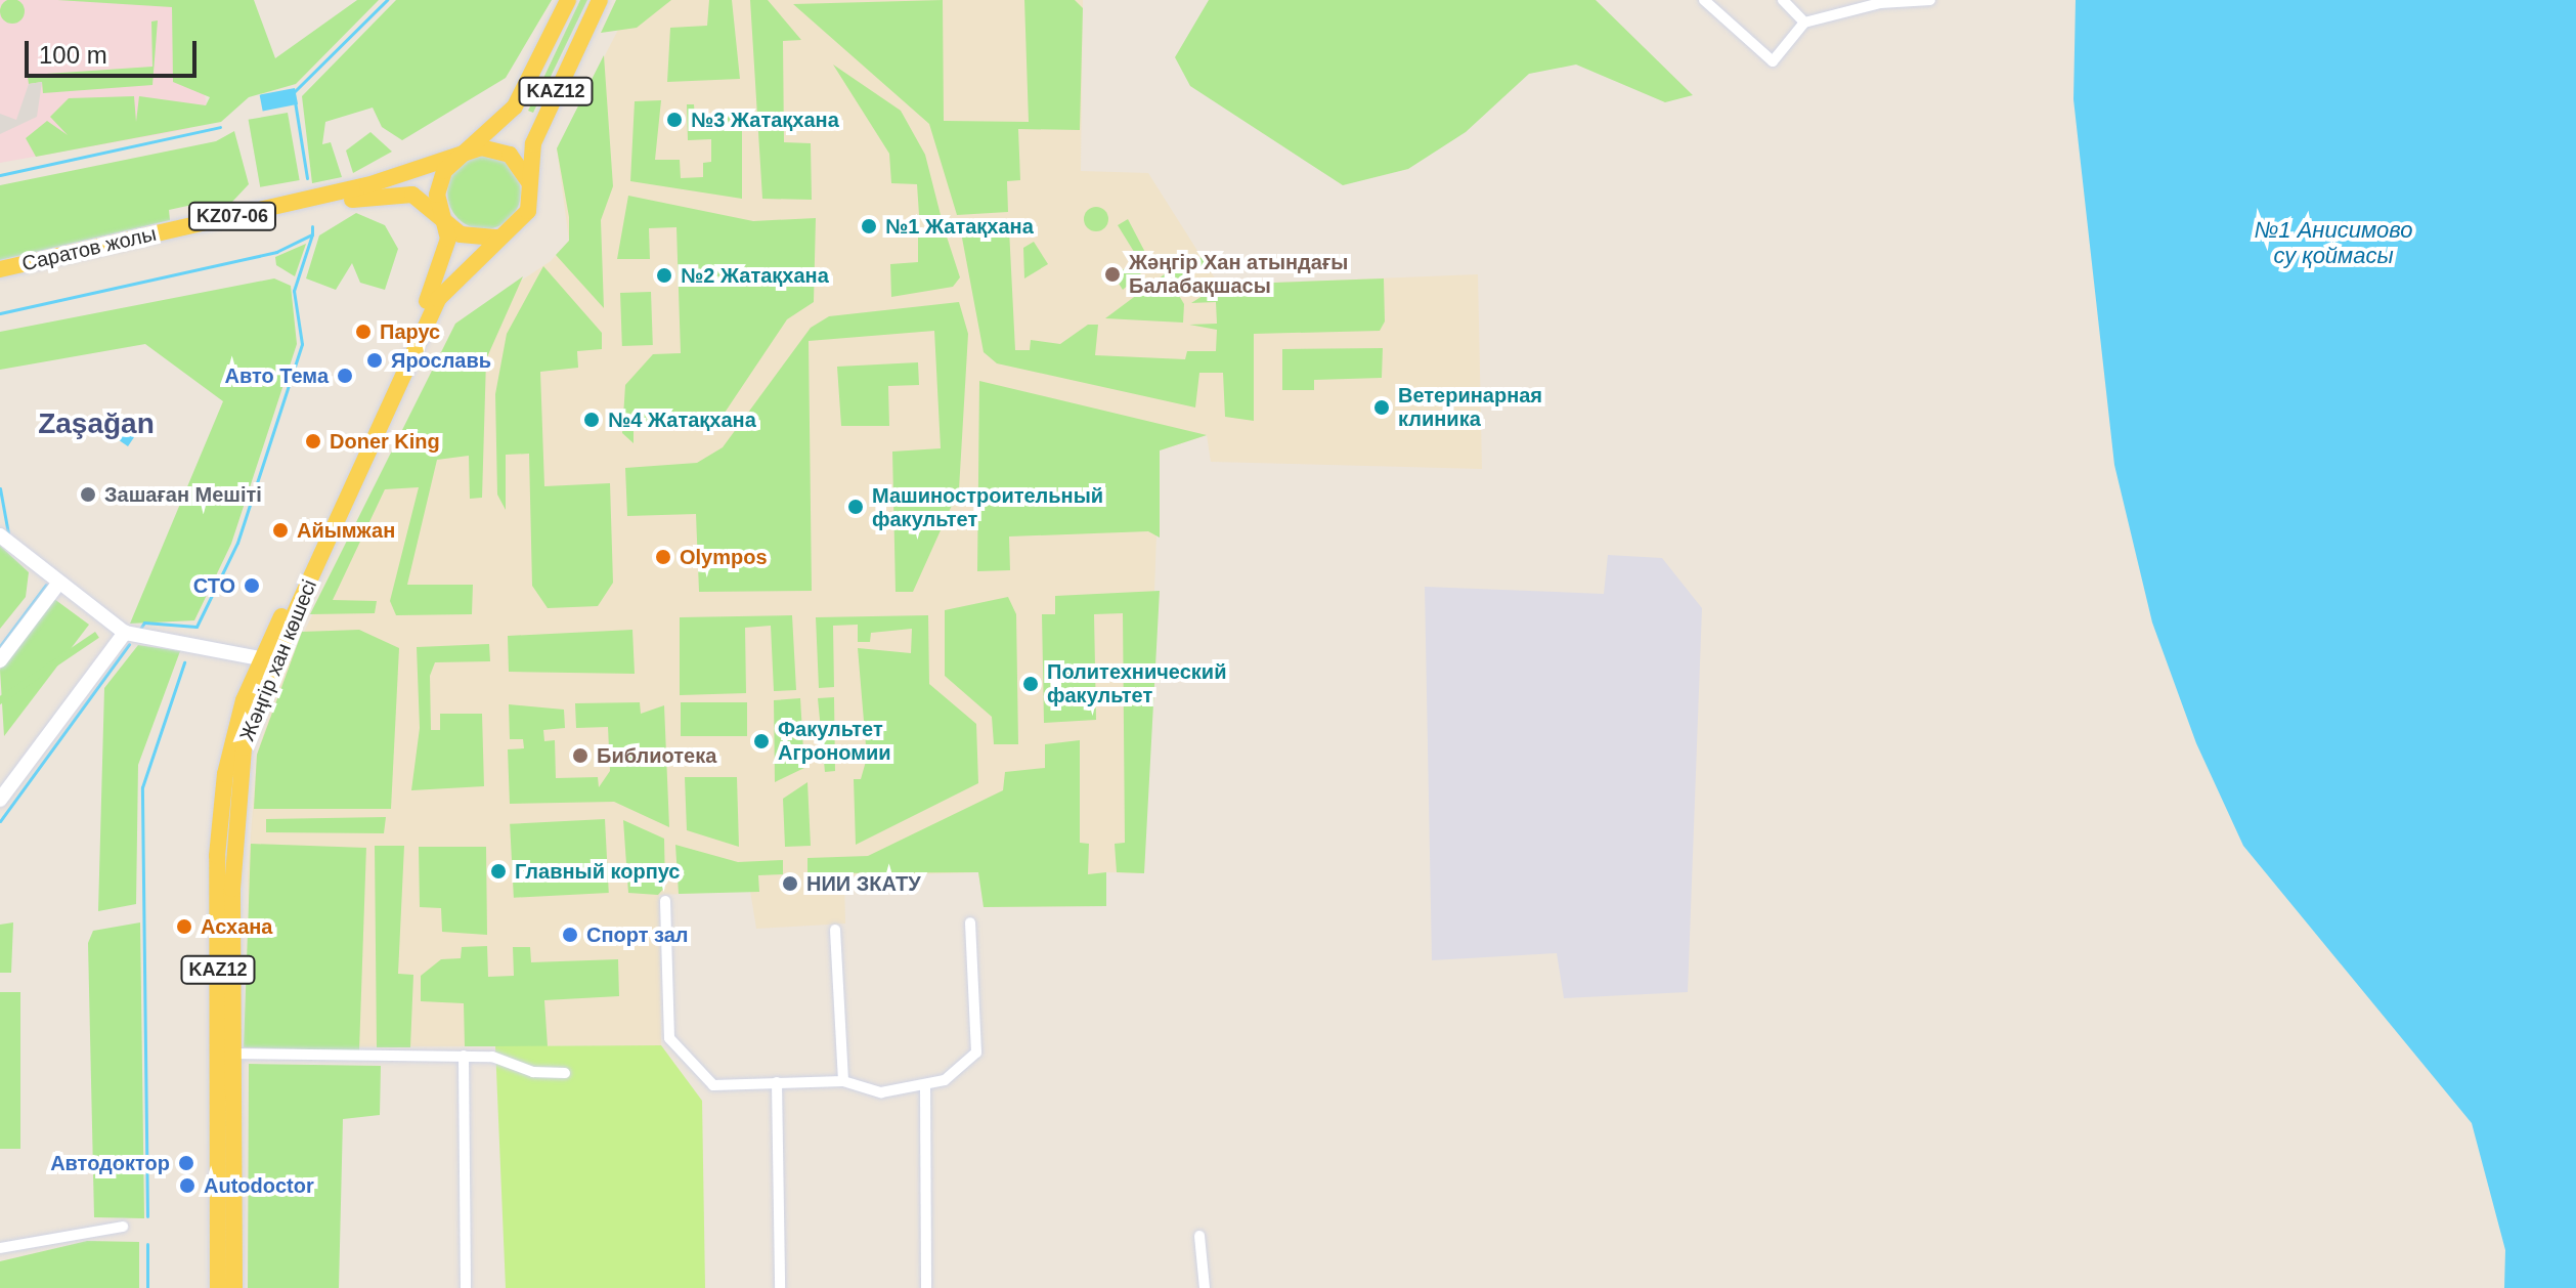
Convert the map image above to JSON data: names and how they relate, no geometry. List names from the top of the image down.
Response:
{
  "streets": {
    "main road": [
      "KAZ12",
      "KZ07-06",
      "Саратов жолы",
      "Жәңгір хан көшесі"
    ]
  },
  "crossings": [
    ["Саратов жолы", "Жәңгір хан көшесі"]
  ],
  "districts": ["Zaşağan"],
  "water": ["№1 Анисимово су қоймасы"],
  "places": [
    "№3 Жатақхана",
    "№1 Жатақхана",
    "Жәңгір Хан атындағы Балабақшасы",
    "№2 Жатақхана",
    "Парус",
    "Ярославь",
    "Авто Тема",
    "Ветеринарная клиника",
    "№4 Жатақхана",
    "Doner King",
    "Зашаған Мешіті",
    "Машиностроительный факультет",
    "Айымжан",
    "Olympos",
    "СТО",
    "Политехнический факультет",
    "Факультет Агрономии",
    "Библиотека",
    "Главный корпус",
    "НИИ ЗКАТУ",
    "Асхана",
    "Спорт зал",
    "Автодоктор",
    "Autodoctor"
  ],
  "scale_bar": "100 m"
}
